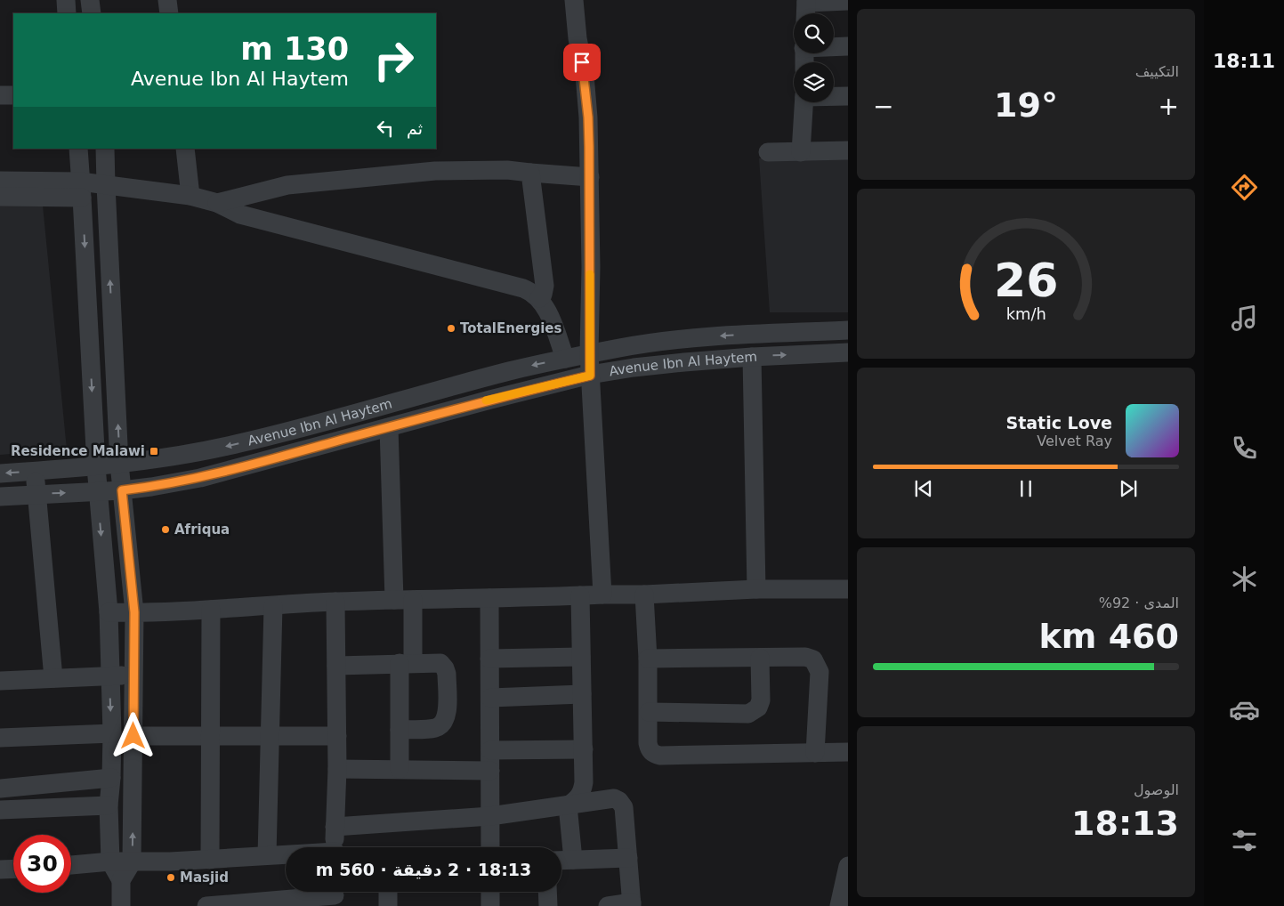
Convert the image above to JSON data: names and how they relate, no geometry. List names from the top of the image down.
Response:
{
  "streets": {
    "street": ["Avenue Ibn Al Haytem"]
  },
  "places": {
    "other": ["TotalEnergies", "Afriqua", "Masjid"],
    "transit": ["Residence Malawi"]
  },
  "page": {
    "tabs": "18:11",
    "tile": [
      "التكييف",
      ["المدى · 92%", "460 km"],
      ["الوصول", "18:13"]
    ],
    "turn": ["130 m", "Avenue Ibn Al Haytem"],
    "heat": ["−", "19°", "+"],
    "then": "ثم",
    "song": ["Static Love", "Velvet Ray"],
    "limit": "30",
    "trip": "18:13 · 2 دقيقة · 560 m",
    "gauge": ["26", "km/h"]
  }
}
